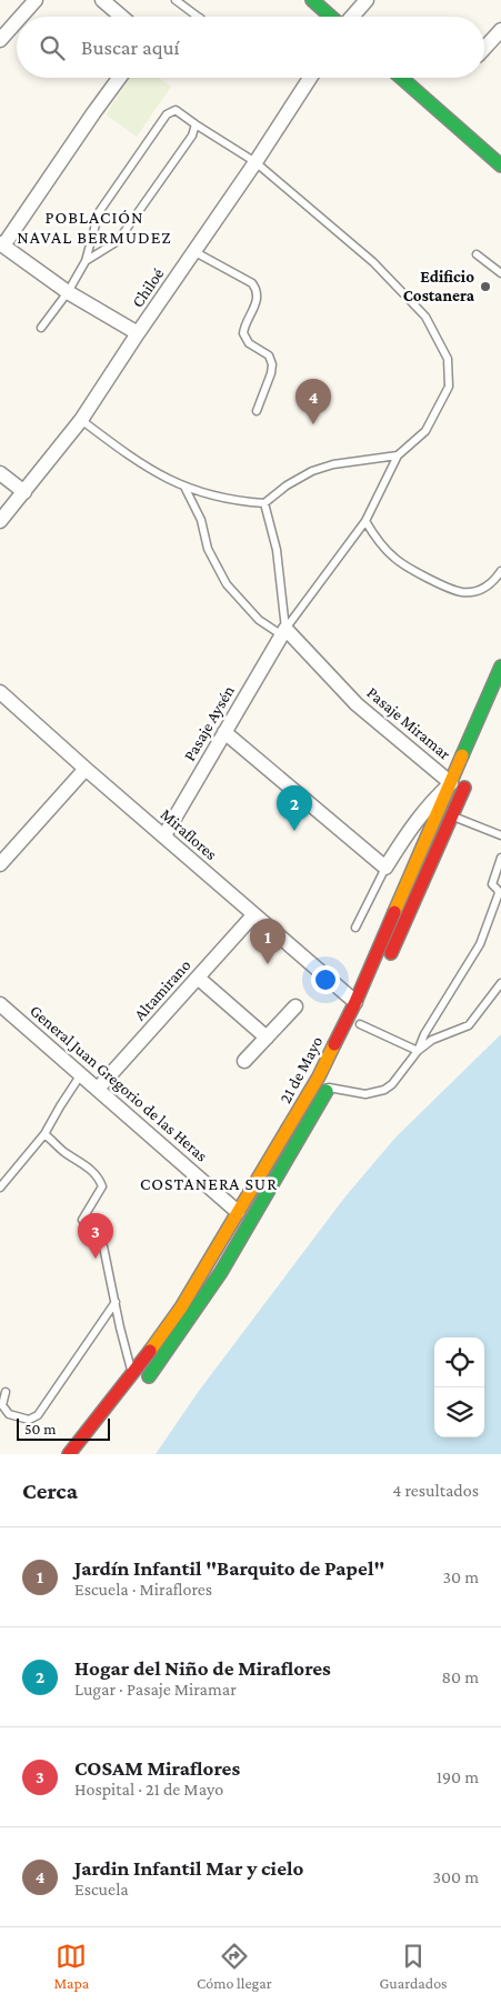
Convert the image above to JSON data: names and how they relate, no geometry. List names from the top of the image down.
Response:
{
  "streets": {
    "main road": ["21 de Mayo"],
    "street": [
      "Chiloé",
      "Pasaje Aysén",
      "Pasaje Miramar",
      "Miraflores",
      "Altamirano",
      "General Juan Gregorio de las Heras"
    ]
  },
  "crossings": [
    ["Pasaje Aysén", "Pasaje Miramar"],
    ["Pasaje Aysén", "Miraflores"],
    ["Pasaje Miramar", "21 de Mayo"],
    ["Miraflores", "Altamirano"],
    ["Miraflores", "21 de Mayo"],
    ["Altamirano", "General Juan Gregorio de las Heras"],
    ["21 de Mayo", "General Juan Gregorio de las Heras"]
  ],
  "districts": ["POBLACIÓN NAVAL BERMUDEZ", "COSTANERA SUR"],
  "places": ["Edificio Costanera"],
  "scale_bar": "50 m",
  "page": {
    "search": "Buscar aquí",
    "pins": [
      "4",
      "2",
      "1",
      "3"
    ],
    "scale": "50 m",
    "heading": ["Cerca", "4 resultados"],
    "list": [
      {
        "mark": "1",
        "name": "Jardín Infantil \"Barquito de Papel\"",
        "note": "Escuela · Miraflores",
        "value": "30 m"
      },
      {
        "mark": "2",
        "name": "Hogar del Niño de Miraflores",
        "note": "Lugar · Pasaje Miramar",
        "value": "80 m"
      },
      {
        "mark": "3",
        "name": "COSAM Miraflores",
        "note": "Hospital · 21 de Mayo",
        "value": "190 m"
      },
      {
        "mark": "4",
        "name": "Jardin Infantil Mar y cielo",
        "note": "Escuela",
        "value": "300 m"
      }
    ],
    "nav": ["Mapa", "Cómo llegar", "Guardados"]
  }
}
